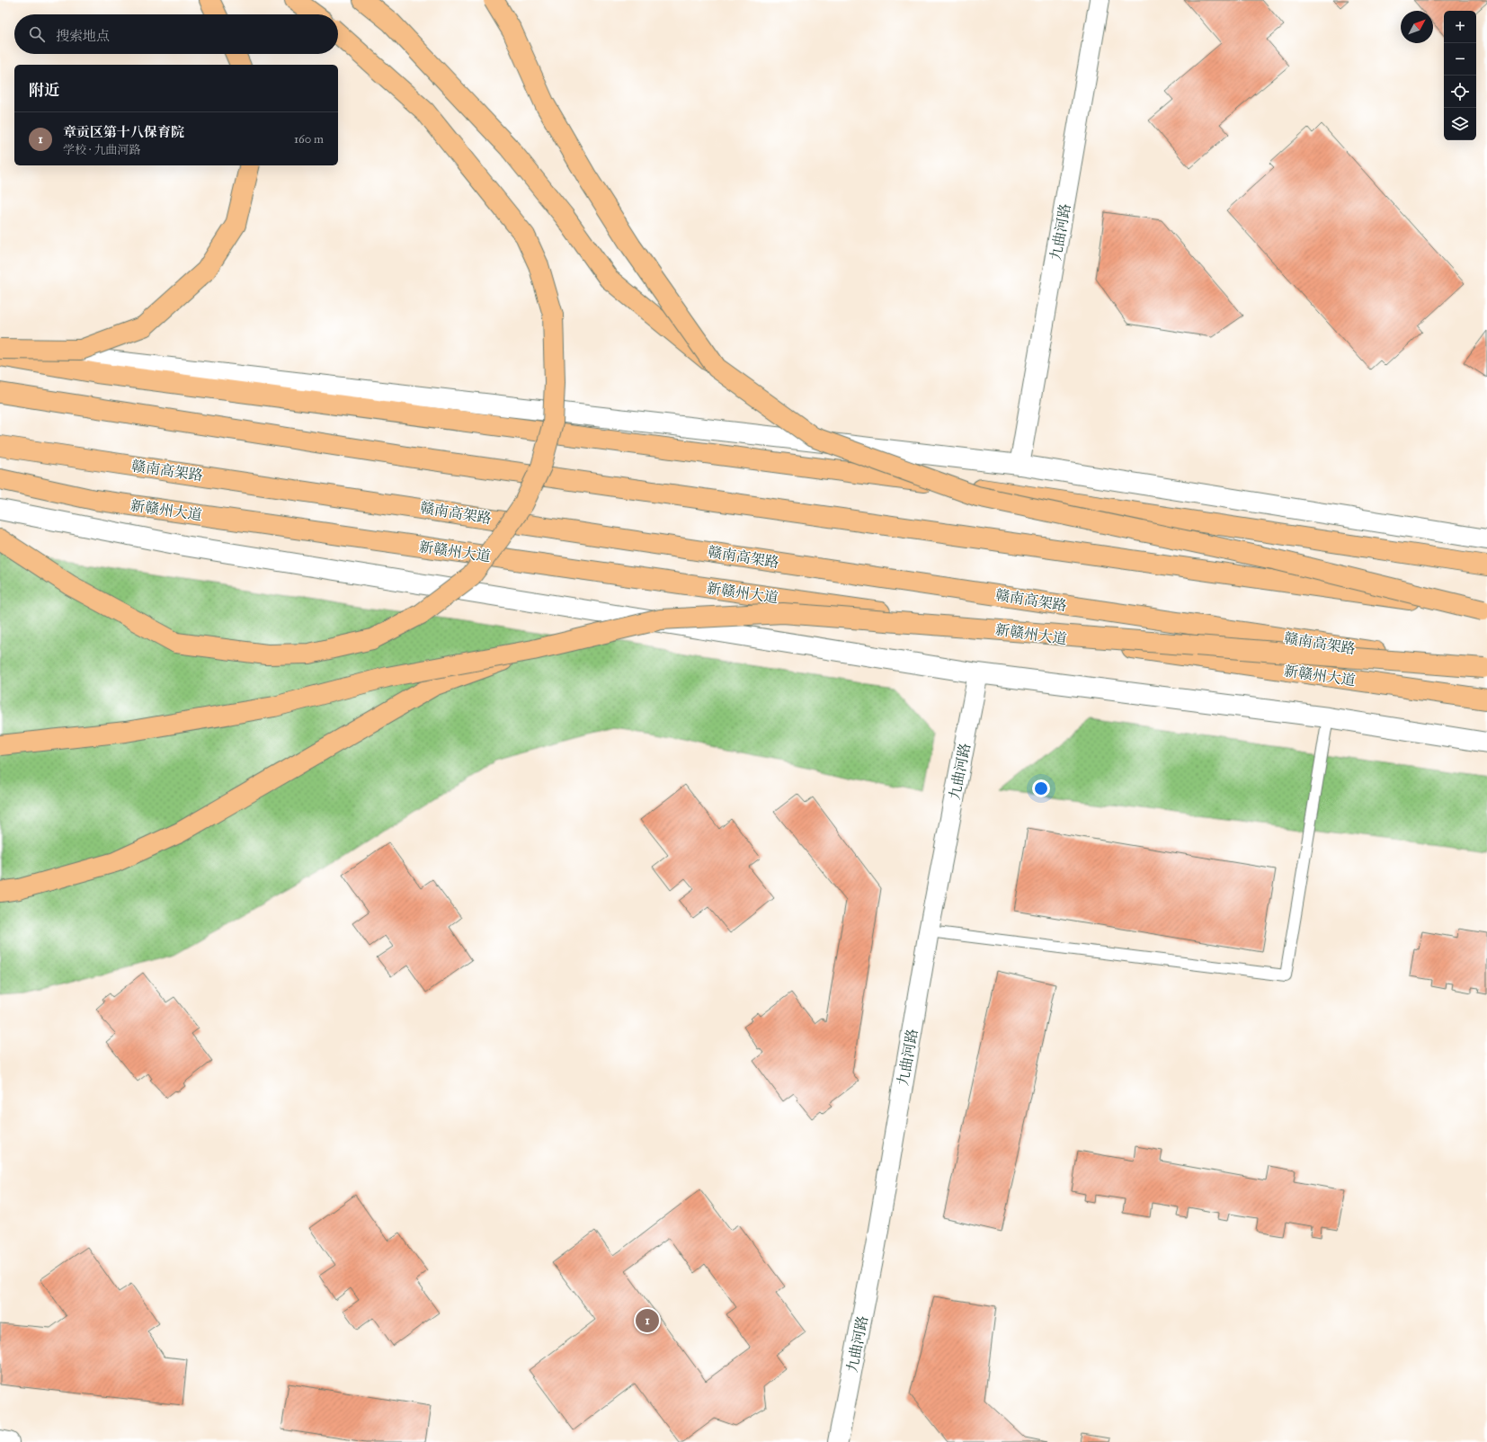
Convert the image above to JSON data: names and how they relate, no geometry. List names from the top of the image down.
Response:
{
  "streets": {
    "main road": ["赣南高架路", "新赣州大道"],
    "street": ["九曲河路"]
  },
  "north": "top right",
  "page": {
    "map_buttons": ["+", "−"],
    "search": "搜索地点",
    "heading": "附近",
    "list": [
      {
        "mark": "1",
        "name": "章贡区第十八保育院",
        "note": "学校 · 九曲河路",
        "value": "160 m"
      }
    ],
    "pins": "1"
  }
}
